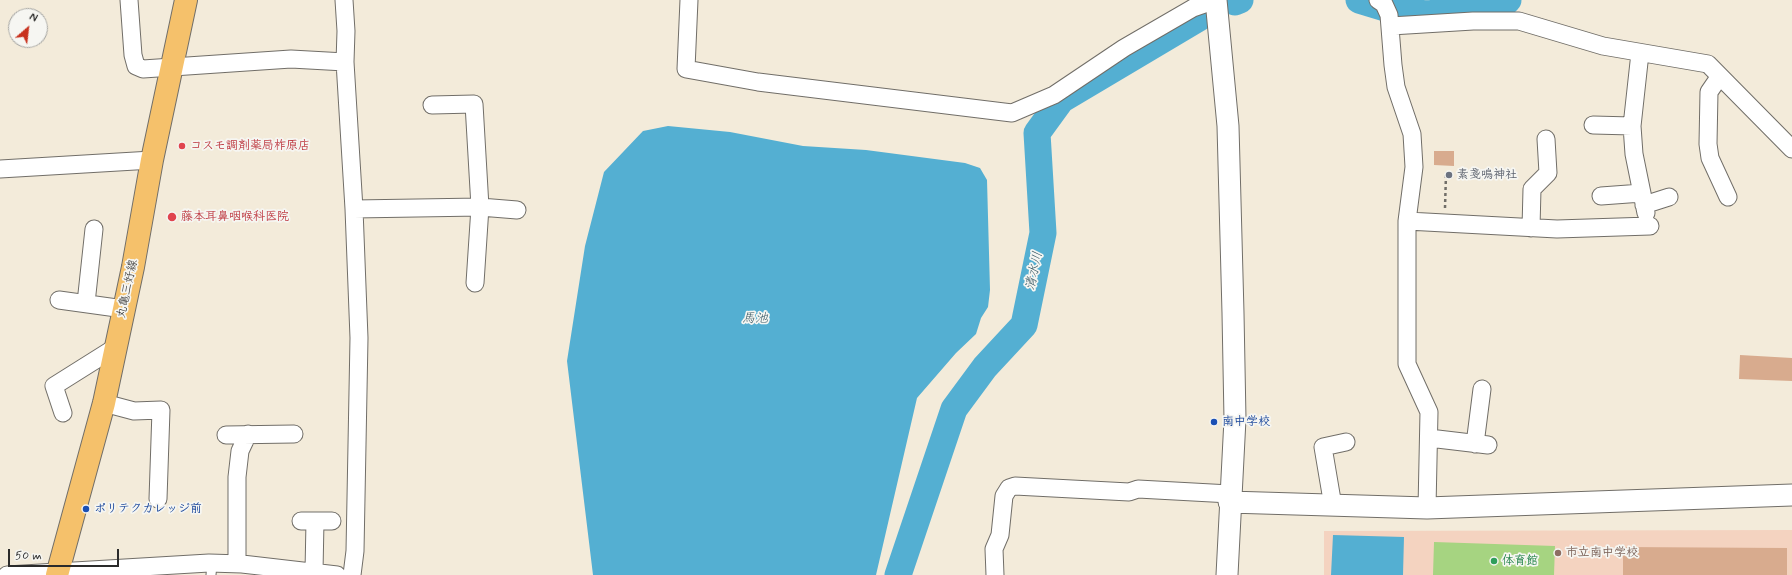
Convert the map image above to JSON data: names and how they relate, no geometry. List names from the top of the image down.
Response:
{
  "streets": {
    "main road": ["丸亀三好線"]
  },
  "water": ["清水川", "馬池"],
  "places": [
    "コスモ調剤薬局柞原店",
    "素戔嗚神社",
    "藤本耳鼻咽喉科医院",
    "南中学校",
    "ポリテクカレッジ前",
    "市立南中学校",
    "体育館"
  ],
  "scale_bar": "50 m",
  "north": "top right"
}
